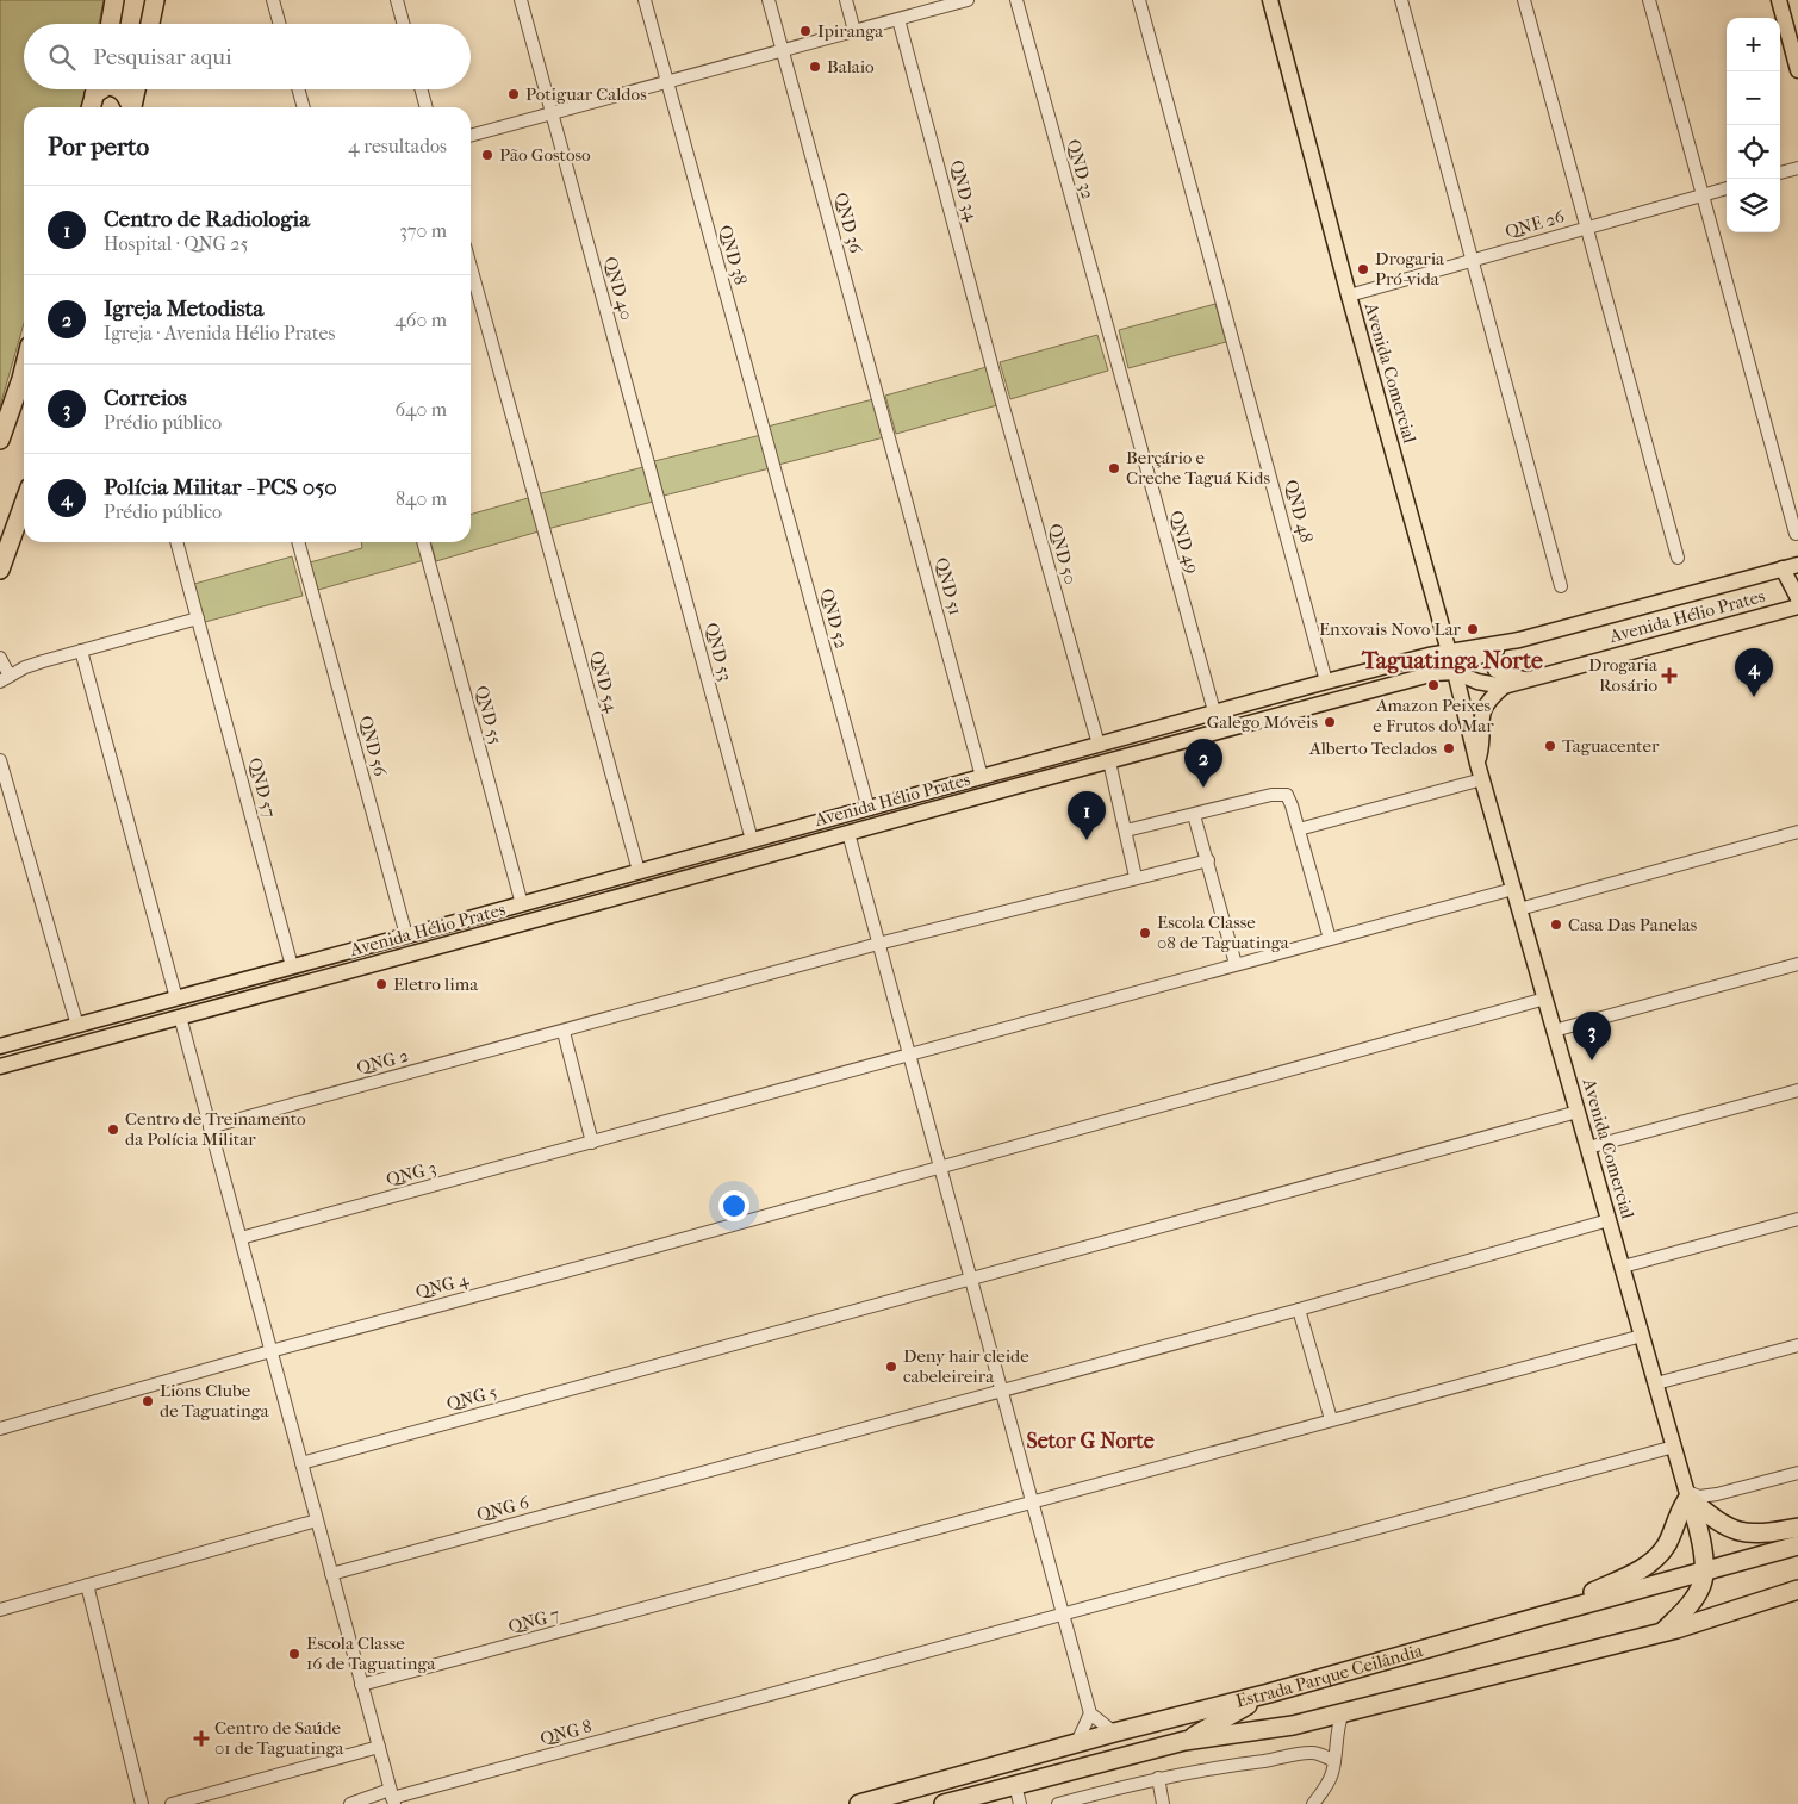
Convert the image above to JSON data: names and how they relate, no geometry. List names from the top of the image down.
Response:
{
  "streets": {
    "highway": ["Estrada Parque Ceilândia"],
    "main road": ["Avenida Comercial", "Avenida Hélio Prates"],
    "street": [
      "QND 32",
      "QND 34",
      "QND 36",
      "QNE 26",
      "QND 38",
      "QND 40",
      "QND 48",
      "QND 49",
      "QND 50",
      "QND 51",
      "QND 52",
      "QND 53",
      "QND 54",
      "QND 55",
      "QND 56",
      "QND 57",
      "QNG 2",
      "QNG 3",
      "QNG 4",
      "QNG 5",
      "QNG 6",
      "QNG 7",
      "QNG 8"
    ]
  },
  "crossings": [
    ["QND 32", "QND 49"],
    ["QND 34", "QND 50"],
    ["QND 36", "QND 51"],
    ["QNE 26", "Avenida Comercial"],
    ["QND 38", "QND 52"],
    ["QND 40", "QND 53"],
    ["Avenida Comercial", "Avenida Hélio Prates"],
    ["Avenida Comercial", "QNG 3"],
    ["Avenida Comercial", "QNG 4"],
    ["Avenida Comercial", "QNG 5"],
    ["Avenida Comercial", "QNG 6"],
    ["Avenida Comercial", "QNG 7"],
    ["Avenida Comercial", "QNG 8"],
    ["QND 48", "Avenida Hélio Prates"],
    ["QND 49", "Avenida Hélio Prates"],
    ["QND 50", "Avenida Hélio Prates"],
    ["QND 51", "Avenida Hélio Prates"],
    ["Avenida Hélio Prates", "QND 52"],
    ["Avenida Hélio Prates", "QND 53"],
    ["Avenida Hélio Prates", "QND 54"],
    ["Avenida Hélio Prates", "QND 55"],
    ["Avenida Hélio Prates", "QND 56"],
    ["Avenida Hélio Prates", "QND 57"]
  ],
  "districts": ["Taguatinga Norte", "Setor G Norte"],
  "places": {
    "other": [
      "Ipiranga",
      "Balaio",
      "Potiguar Caldos",
      "Pão Gostoso",
      "Drogaria Pró-vida",
      "Berçário e Creche Taguá Kids",
      "Enxovais Novo Lar",
      "Amazon Peixes e Frutos do Mar",
      "Galego Móveis",
      "Taguacenter",
      "Alberto Teclados",
      "Casa Das Panelas",
      "Escola Classe 08 de Taguatinga",
      "Eletro lima",
      "Centro de Treinamento da Polícia Militar",
      "Deny hair cleide cabeleireira",
      "Lions Clube de Taguatinga",
      "Escola Classe 16 de Taguatinga"
    ],
    "health": ["Drogaria Rosário", "Centro de Saúde 01 de Taguatinga"]
  },
  "page": {
    "map_buttons": ["+", "−"],
    "search": "Pesquisar aqui",
    "heading": ["Por perto", "4 resultados"],
    "list": [
      {
        "mark": "1",
        "name": "Centro de Radiologia",
        "note": "Hospital · QNG 25",
        "value": "370 m"
      },
      {
        "mark": "2",
        "name": "Igreja Metodista",
        "note": "Igreja · Avenida Hélio Prates",
        "value": "460 m"
      },
      {
        "mark": "3",
        "name": "Correios",
        "note": "Prédio público",
        "value": "640 m"
      },
      {
        "mark": "4",
        "name": "Polícia Militar - PCS 050",
        "note": "Prédio público",
        "value": "840 m"
      }
    ],
    "pins": [
      "4",
      "2",
      "1",
      "3"
    ]
  }
}
